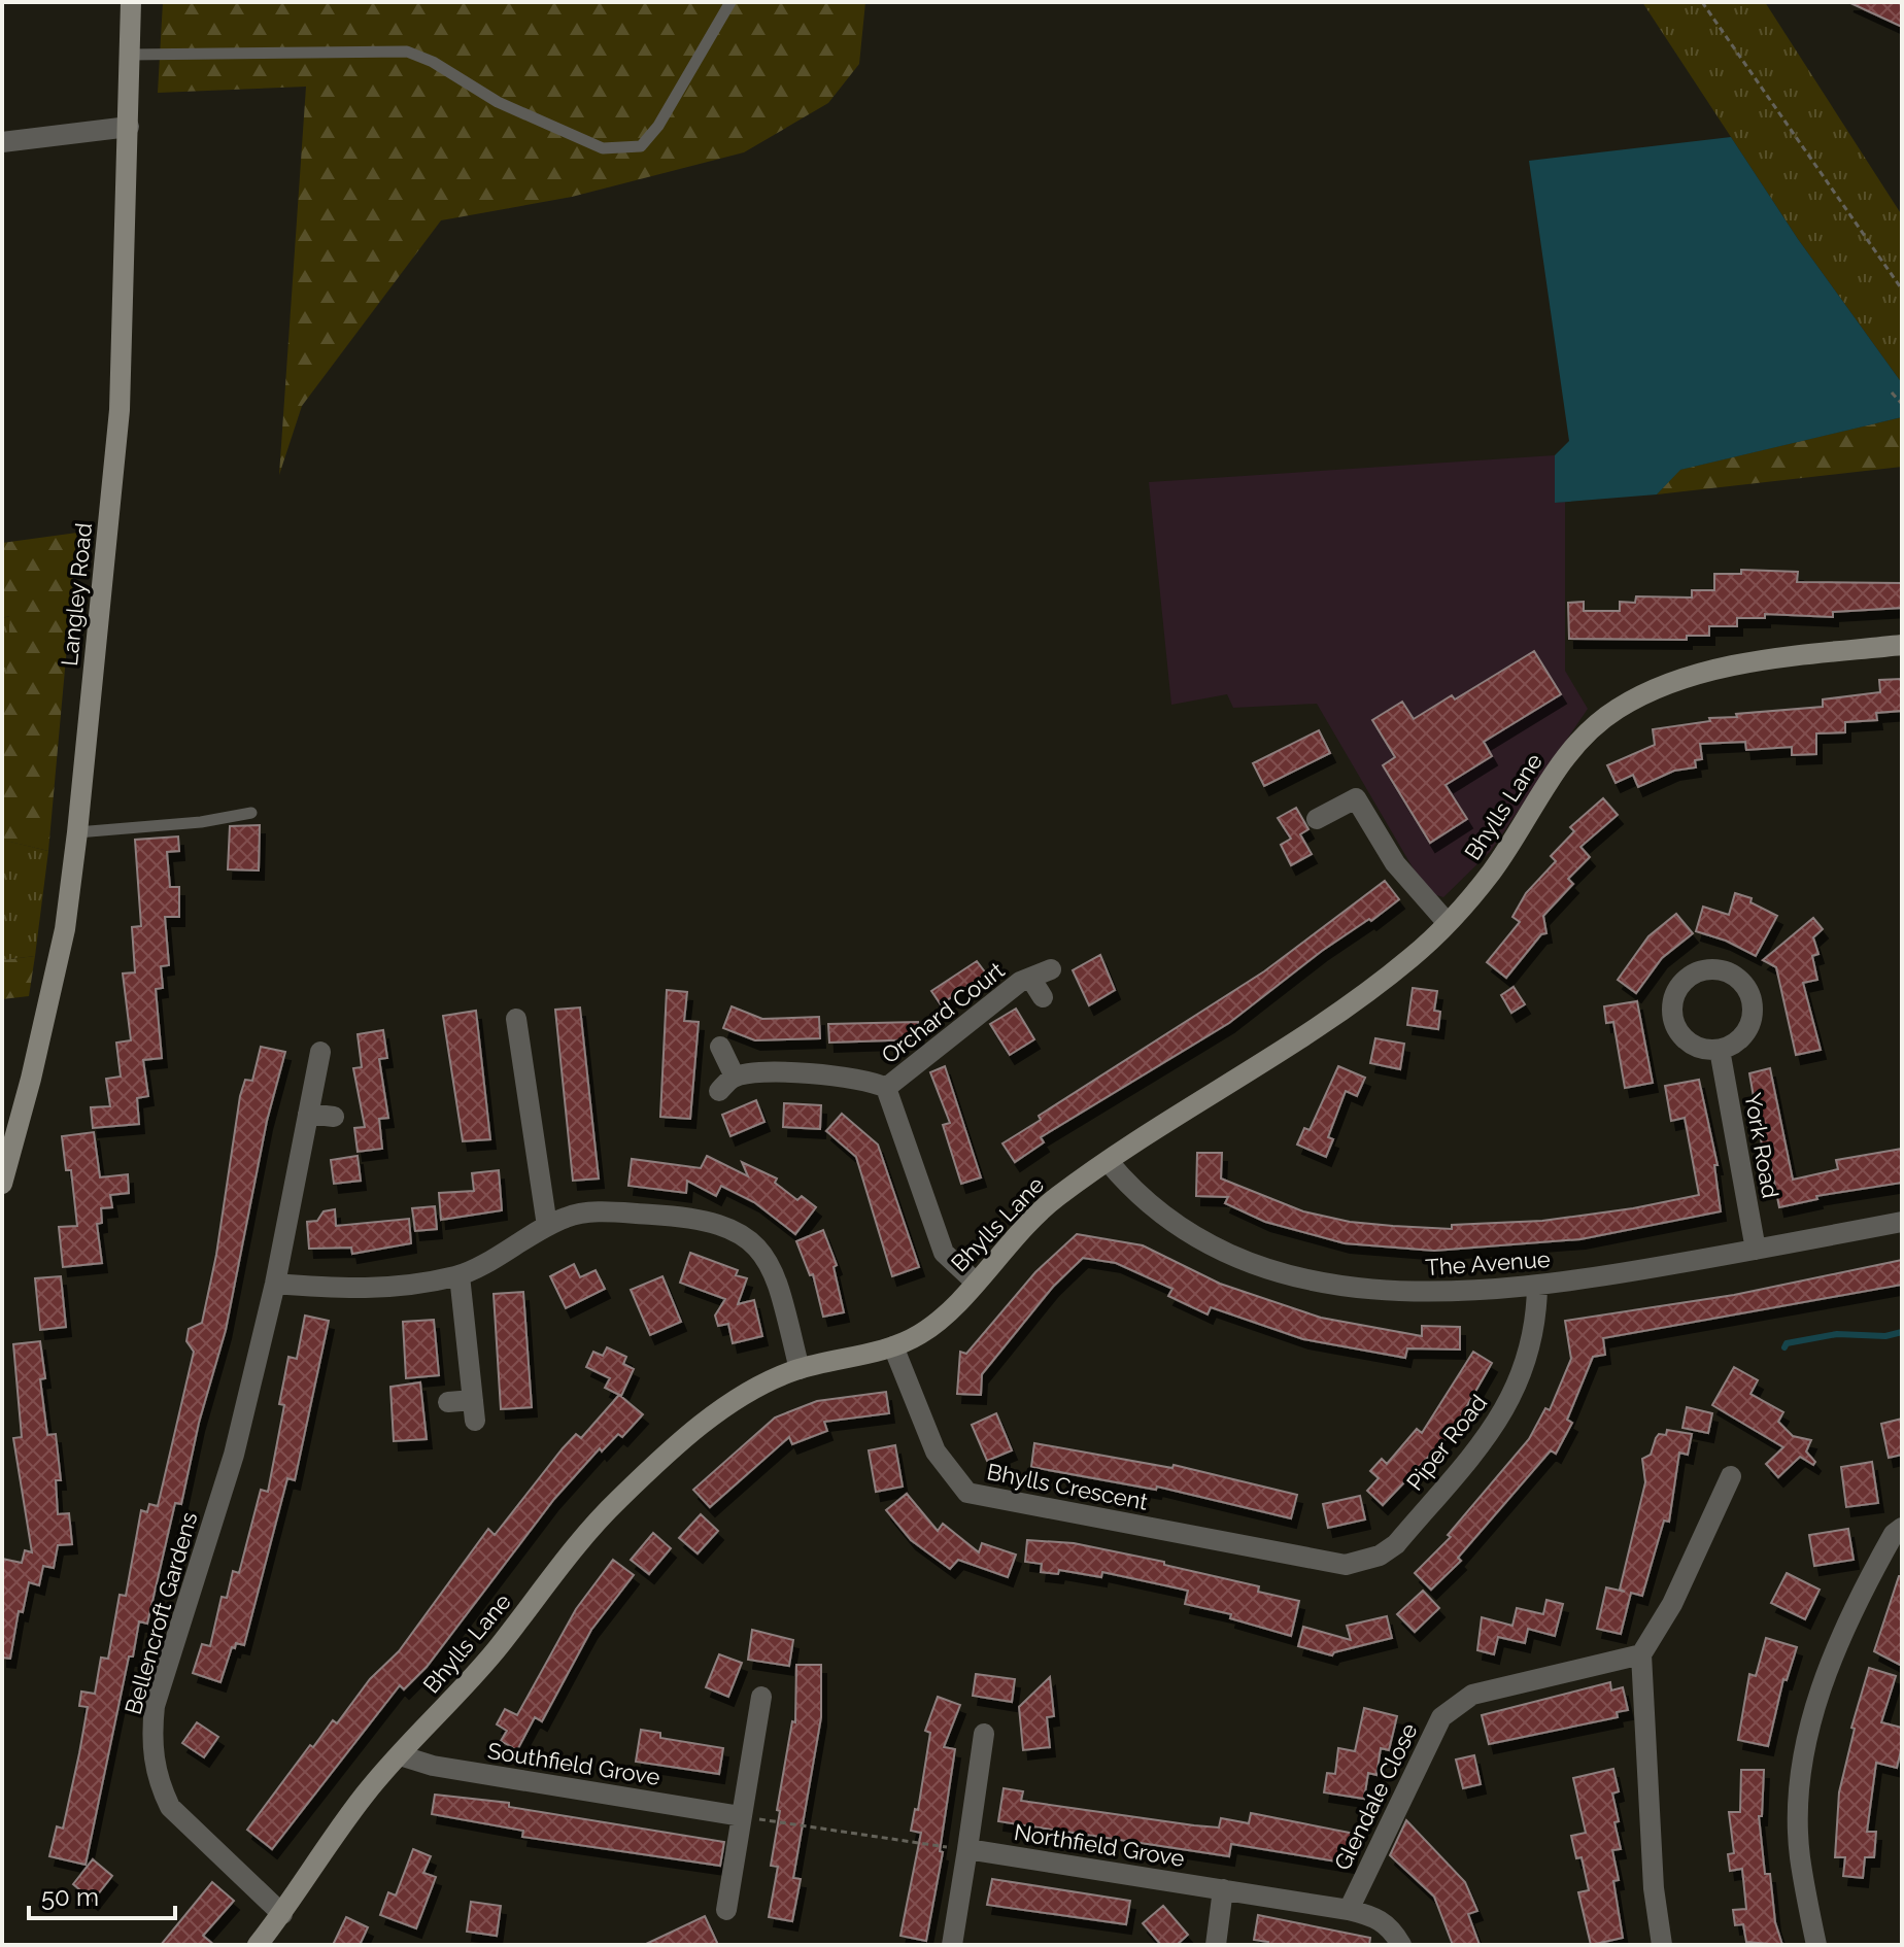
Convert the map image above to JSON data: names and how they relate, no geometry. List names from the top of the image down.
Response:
{
  "streets": {
    "street": [
      "Langley Road",
      "Bhylls Lane",
      "Orchard Court",
      "York Road",
      "The Avenue",
      "Piper Road",
      "Bhylls Crescent",
      "Bellencroft Gardens",
      "Southfield Grove",
      "Glendale Close",
      "Northfield Grove"
    ]
  },
  "crossings": [
    ["Bhylls Lane", "The Avenue"],
    ["Bhylls Lane", "Bhylls Crescent"],
    ["Bhylls Lane", "Bellencroft Gardens"],
    ["Bhylls Lane", "Southfield Grove"],
    ["York Road", "The Avenue"],
    ["The Avenue", "Piper Road"],
    ["Piper Road", "Bhylls Crescent"],
    ["Glendale Close", "Northfield Grove"]
  ],
  "scale_bar": "50 m"
}
